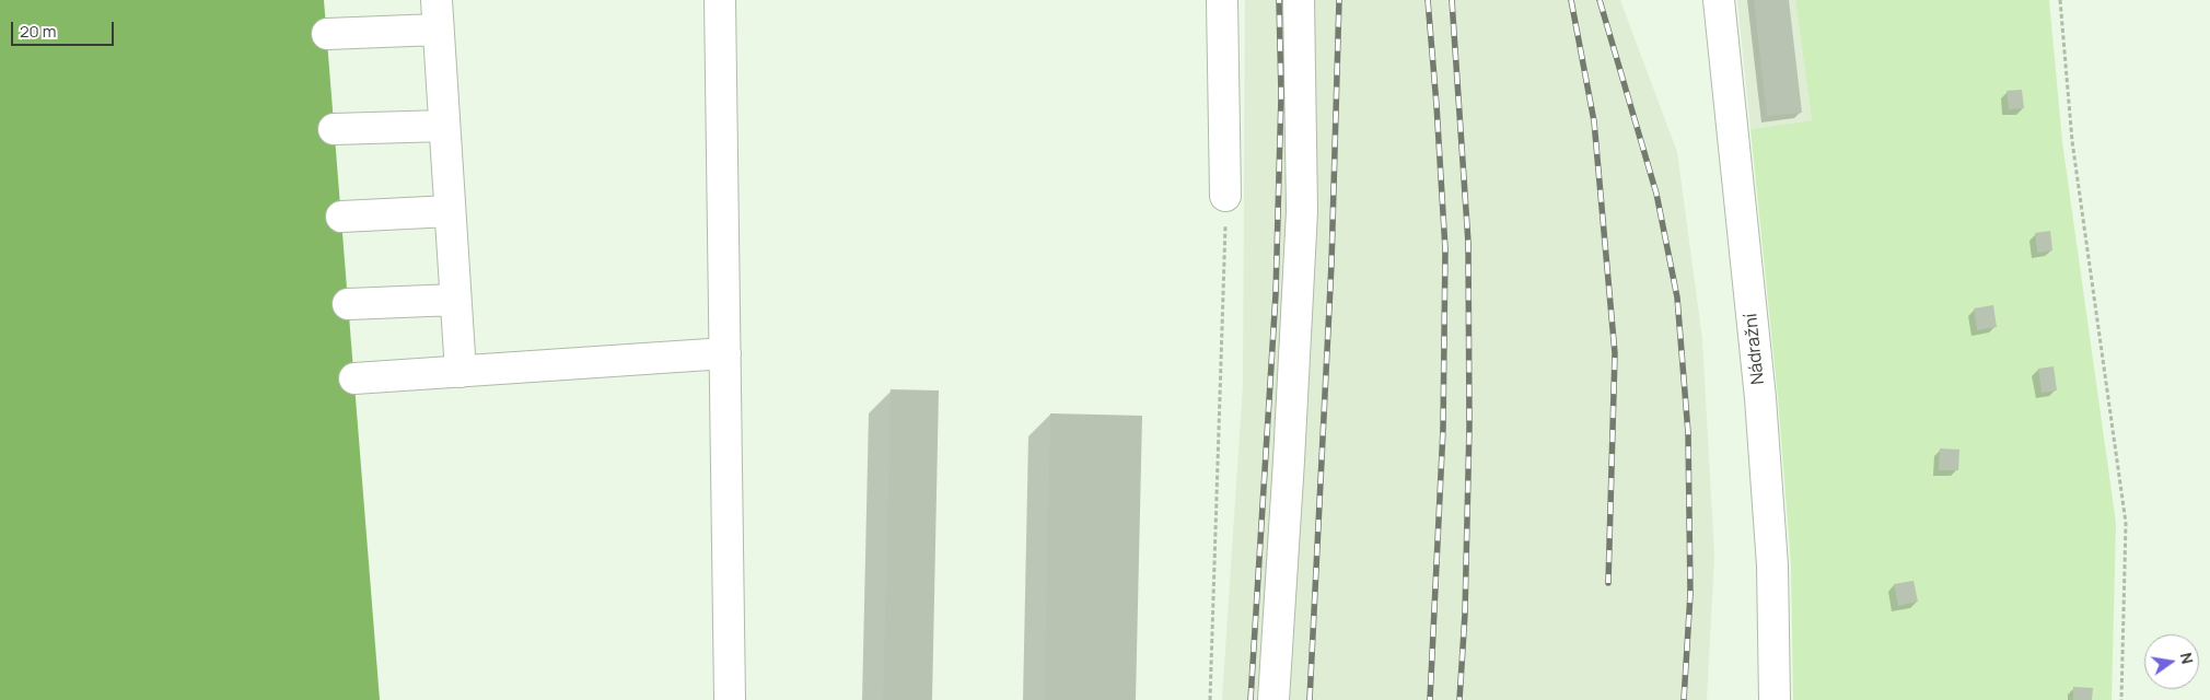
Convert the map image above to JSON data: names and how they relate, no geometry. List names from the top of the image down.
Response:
{
  "streets": {
    "main road": ["Nádražní"]
  },
  "scale_bar": "20 m",
  "north": "right"
}
